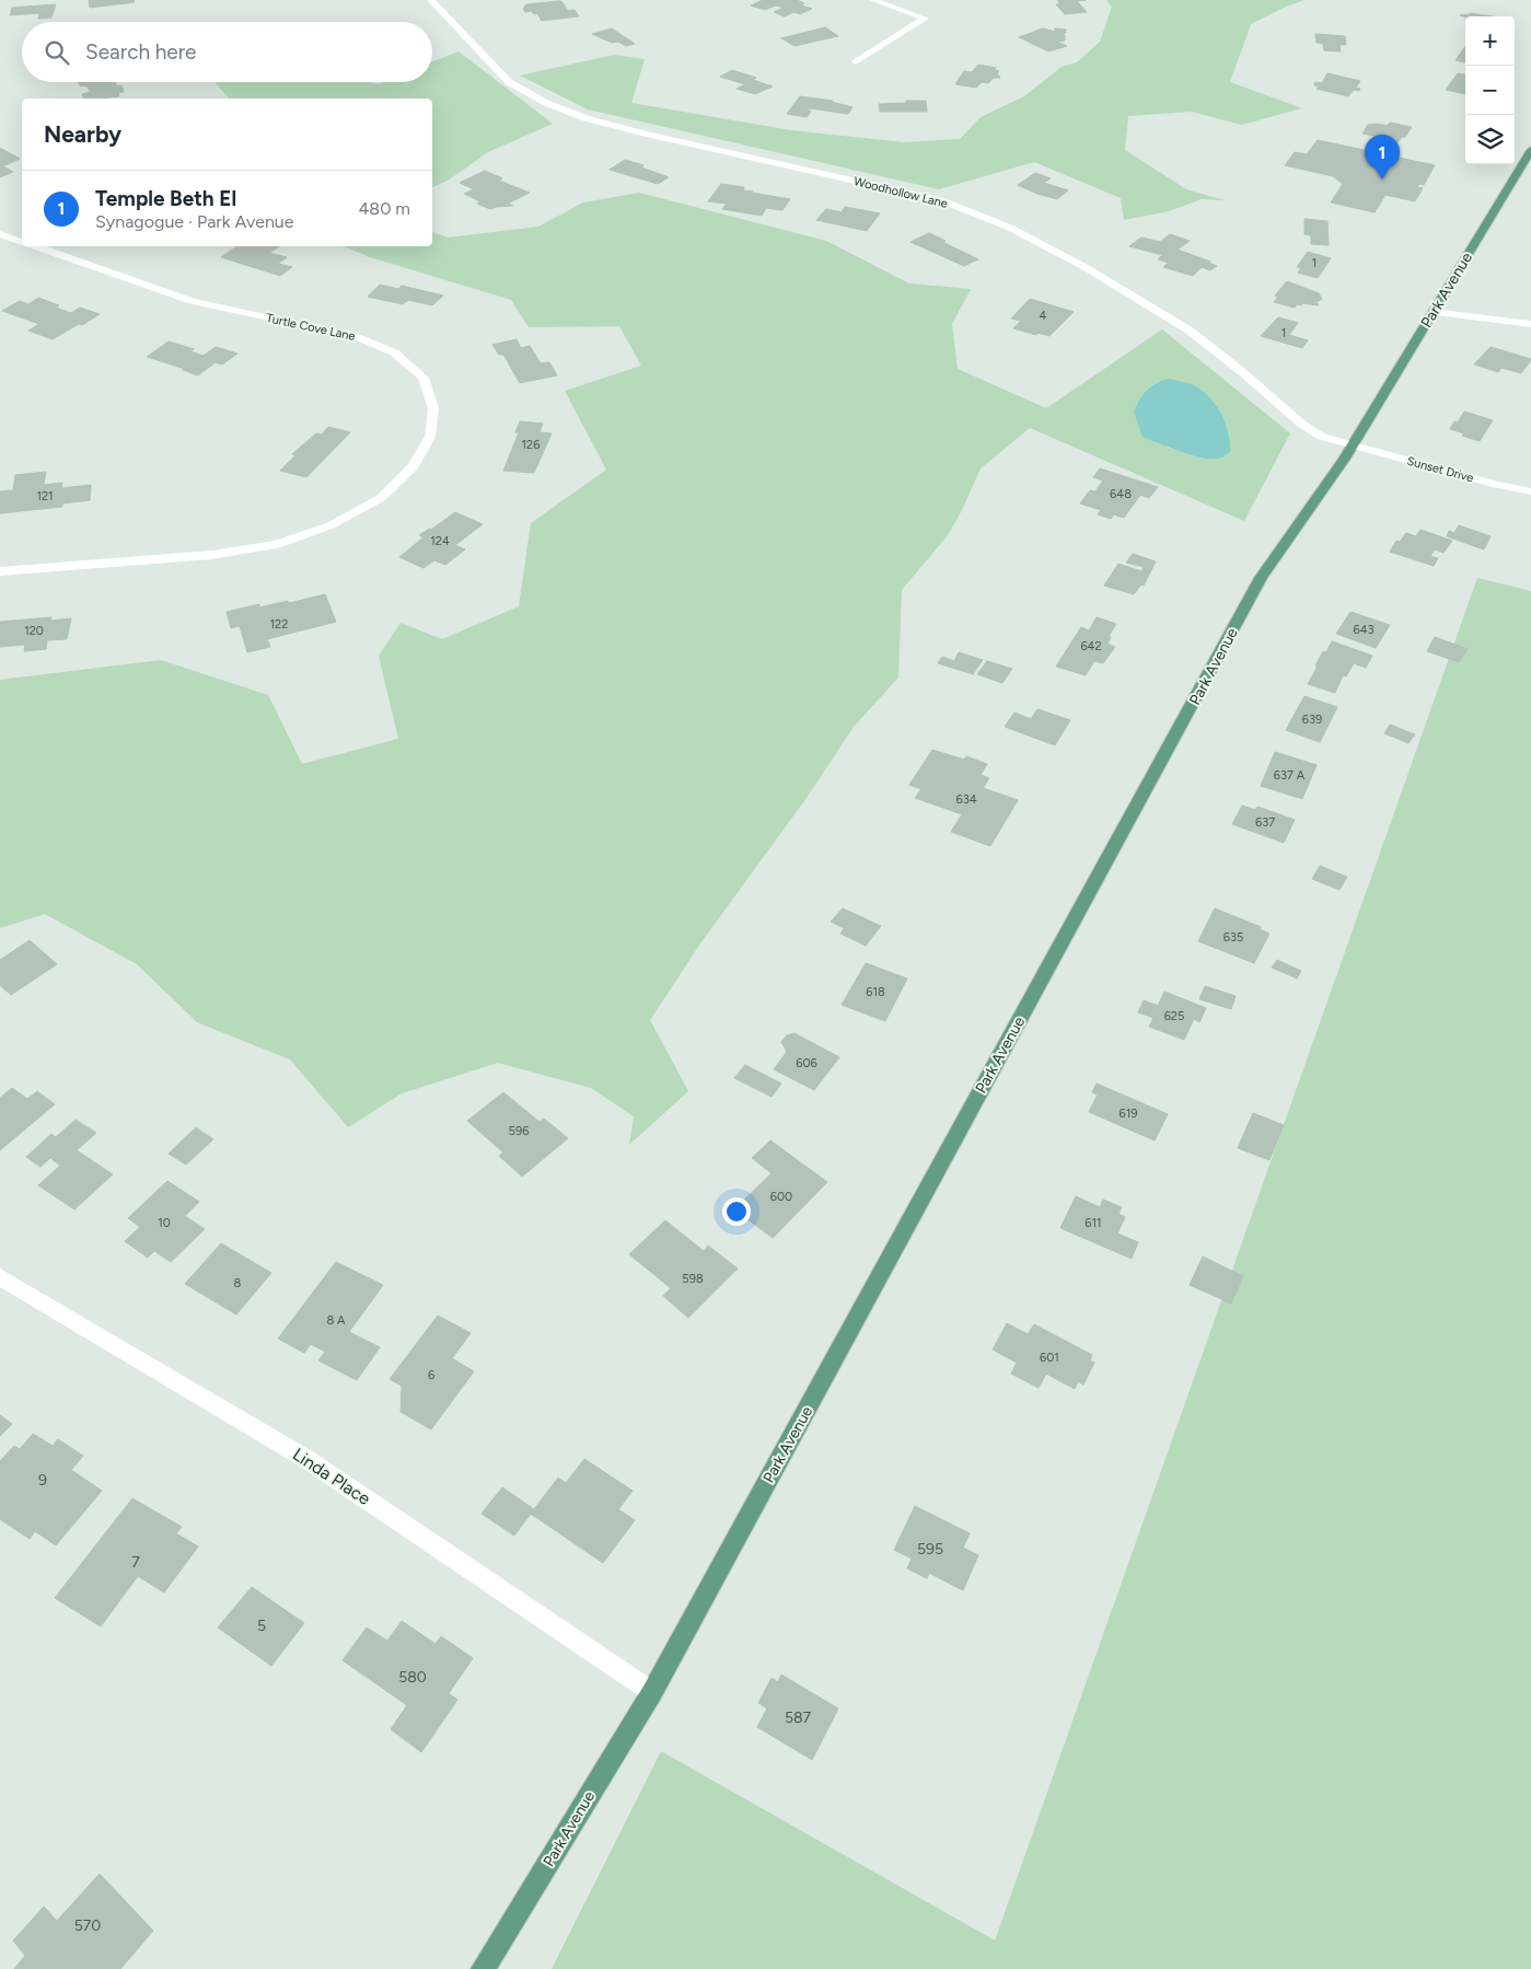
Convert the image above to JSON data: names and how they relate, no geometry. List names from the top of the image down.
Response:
{
  "streets": {
    "main road": ["Park Avenue"],
    "street": [
      "Woodhollow Lane",
      "Turtle Cove Lane",
      "Sunset Drive",
      "Linda Place"
    ]
  },
  "crossings": [
    ["Woodhollow Lane", "Park Avenue"],
    ["Woodhollow Lane", "Sunset Drive"],
    ["Park Avenue", "Sunset Drive"],
    ["Park Avenue", "Linda Place"]
  ],
  "house_numbers": [
    "1",
    "4",
    "1",
    "126",
    "648",
    "121",
    "124",
    "122",
    "643",
    "120",
    "642",
    "639",
    "637 A",
    "634",
    "637",
    "635",
    "618",
    "625",
    "606",
    "619",
    "596",
    "600",
    "10",
    "611",
    "598",
    "8",
    "8 A",
    "601",
    "6",
    "9",
    "595",
    "7",
    "5",
    "580",
    "587",
    "570"
  ],
  "page": {
    "map_buttons": ["+", "−"],
    "search": "Search here",
    "heading": "Nearby",
    "pins": "1",
    "list": [
      {
        "mark": "1",
        "name": "Temple Beth El",
        "note": "Synagogue · Park Avenue",
        "value": "480 m"
      }
    ]
  }
}
